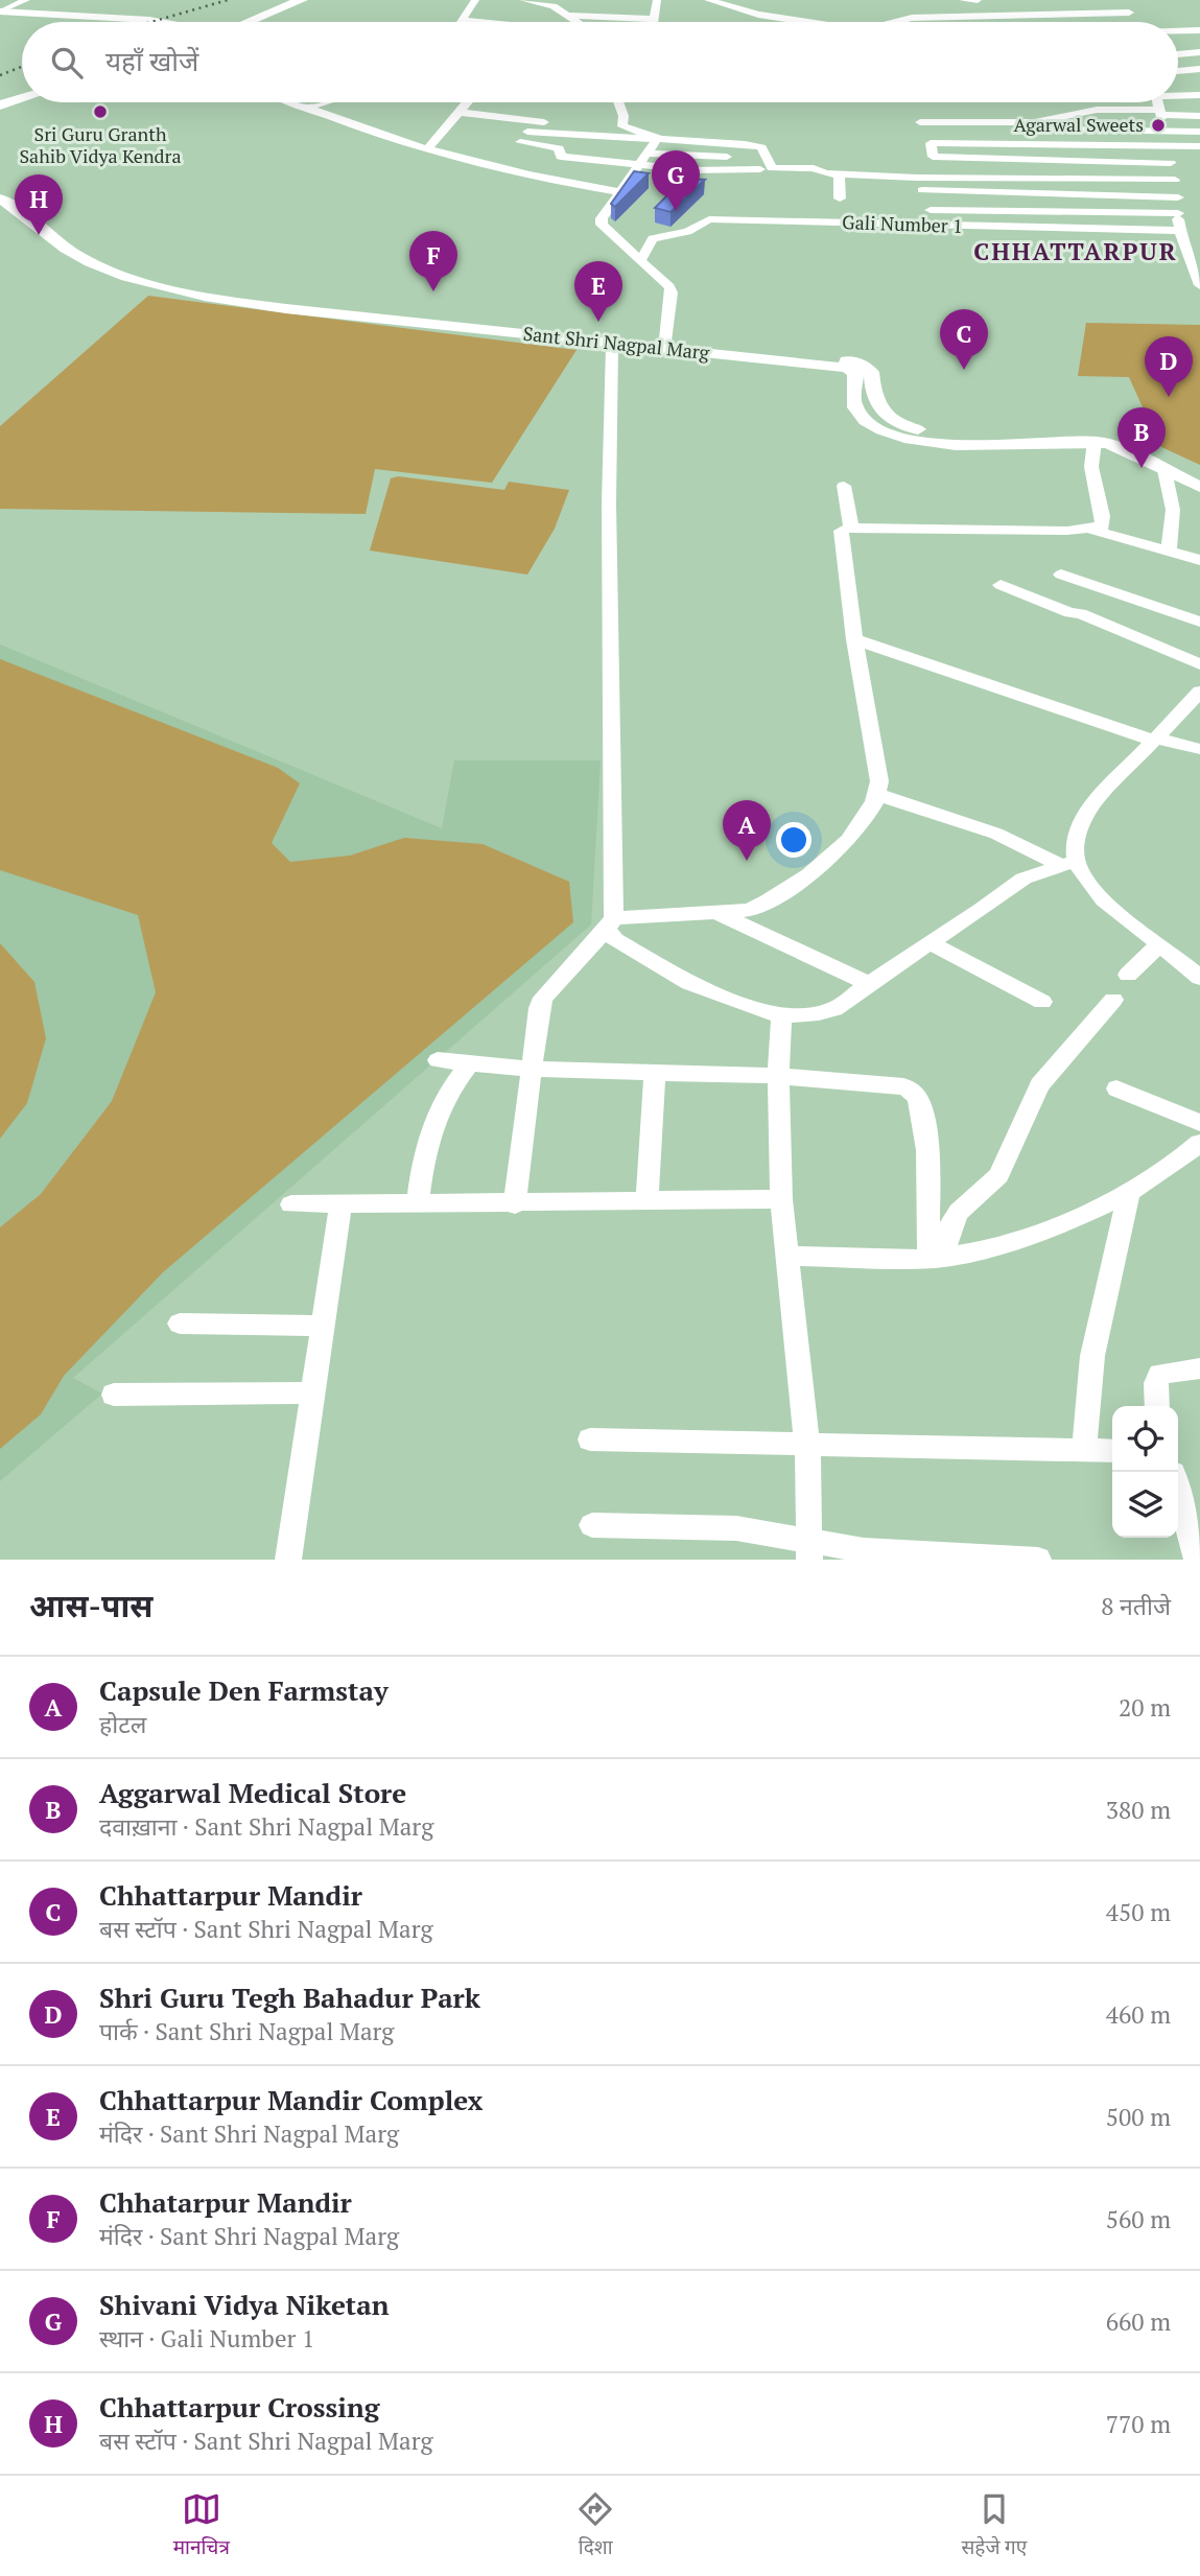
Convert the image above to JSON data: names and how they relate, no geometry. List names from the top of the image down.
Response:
{
  "streets": {
    "main road": ["Sant Shri Nagpal Marg"],
    "street": ["Gali Number 1"]
  },
  "districts": ["CHHATTARPUR"],
  "places": ["Sri Guru Granth Sahib Vidya Kendra", "Agarwal Sweets"],
  "page": {
    "search": "यहाँ खोजें",
    "pins": [
      "G",
      "H",
      "F",
      "E",
      "C",
      "D",
      "B",
      "A"
    ],
    "heading": ["आस-पास", "8 नतीजे"],
    "list": [
      {
        "mark": "A",
        "name": "Capsule Den Farmstay",
        "note": "होटल",
        "value": "20 m"
      },
      {
        "mark": "B",
        "name": "Aggarwal Medical Store",
        "note": "दवाख़ाना · Sant Shri Nagpal Marg",
        "value": "380 m"
      },
      {
        "mark": "C",
        "name": "Chhattarpur Mandir",
        "note": "बस स्टॉप · Sant Shri Nagpal Marg",
        "value": "450 m"
      },
      {
        "mark": "D",
        "name": "Shri Guru Tegh Bahadur Park",
        "note": "पार्क · Sant Shri Nagpal Marg",
        "value": "460 m"
      },
      {
        "mark": "E",
        "name": "Chhattarpur Mandir Complex",
        "note": "मंदिर · Sant Shri Nagpal Marg",
        "value": "500 m"
      },
      {
        "mark": "F",
        "name": "Chhatarpur Mandir",
        "note": "मंदिर · Sant Shri Nagpal Marg",
        "value": "560 m"
      },
      {
        "mark": "G",
        "name": "Shivani Vidya Niketan",
        "note": "स्थान · Gali Number 1",
        "value": "660 m"
      },
      {
        "mark": "H",
        "name": "Chhattarpur Crossing",
        "note": "बस स्टॉप · Sant Shri Nagpal Marg",
        "value": "770 m"
      }
    ],
    "nav": ["मानचित्र", "दिशा", "सहेजे गए"]
  }
}
